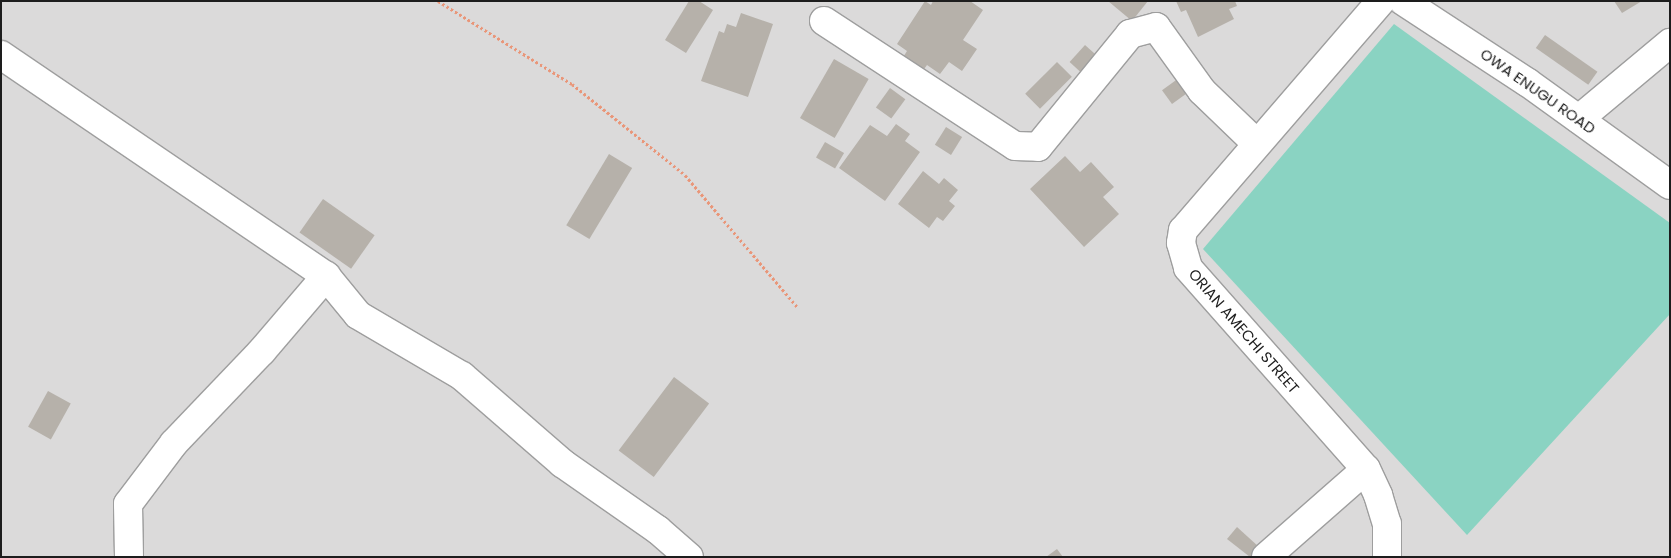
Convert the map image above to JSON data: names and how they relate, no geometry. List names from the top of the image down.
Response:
{
  "streets": {
    "street": ["OWA ENUGU ROAD", "ORIAN AMECHI STREET"]
  }
}
